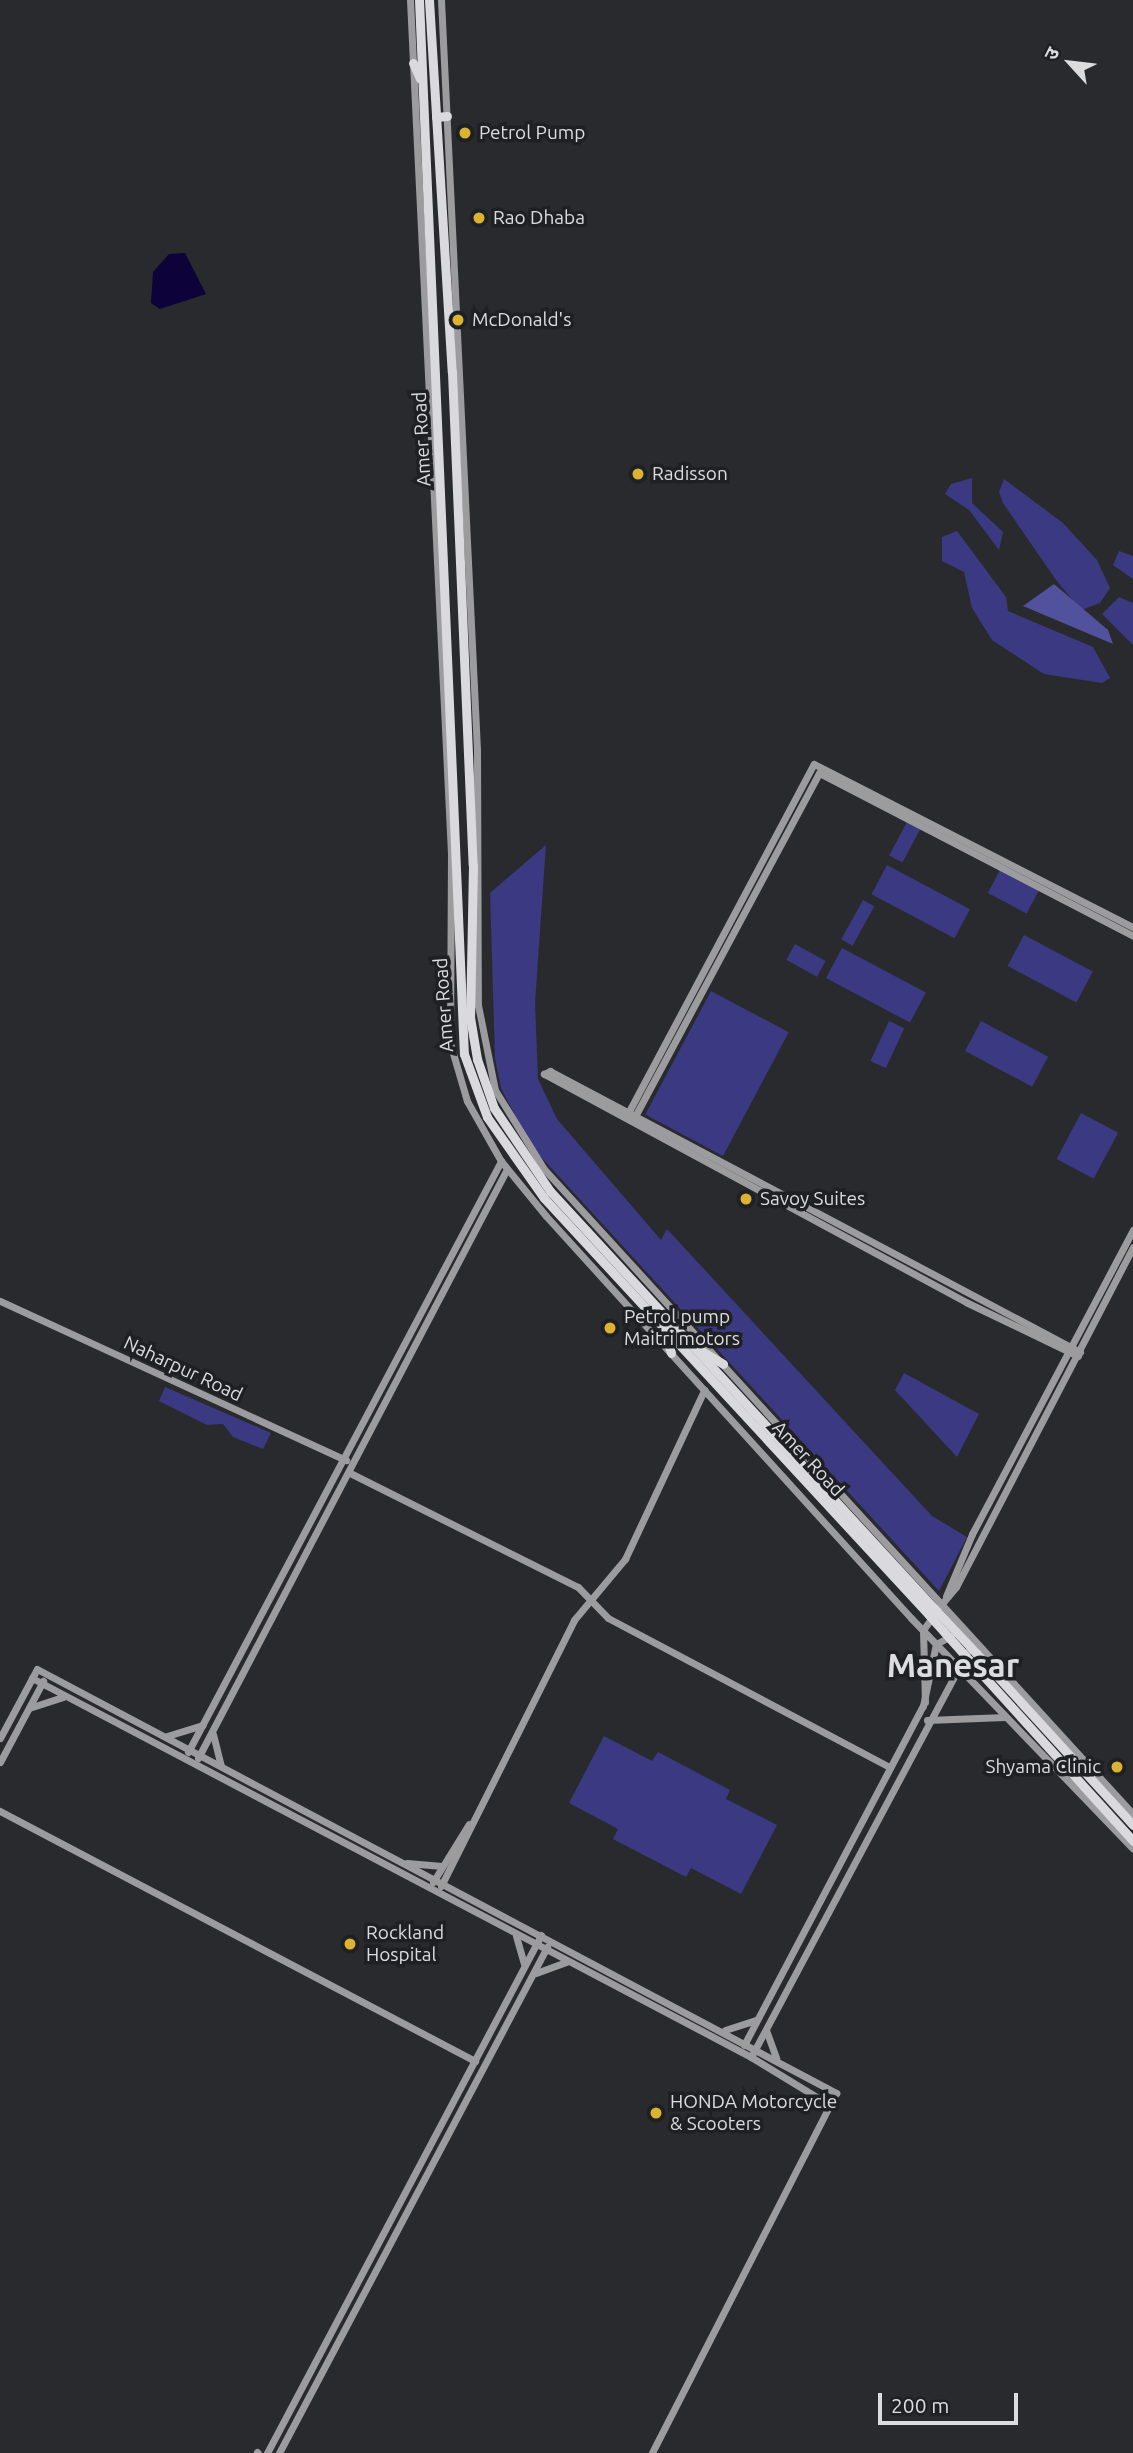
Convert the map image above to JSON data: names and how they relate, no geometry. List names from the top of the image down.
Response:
{
  "streets": {
    "highway": ["Amer Road"],
    "street": ["Naharpur Road"]
  },
  "districts": ["Manesar"],
  "places": [
    "Petrol Pump",
    "Rao Dhaba",
    "McDonald's",
    "Radisson",
    "Savoy Suites",
    "Petrol pump Maitri motors",
    "Shyama Clinic",
    "Rockland Hospital",
    "HONDA Motorcycle & Scooters"
  ],
  "scale_bar": "200 m",
  "north": "top left"
}
